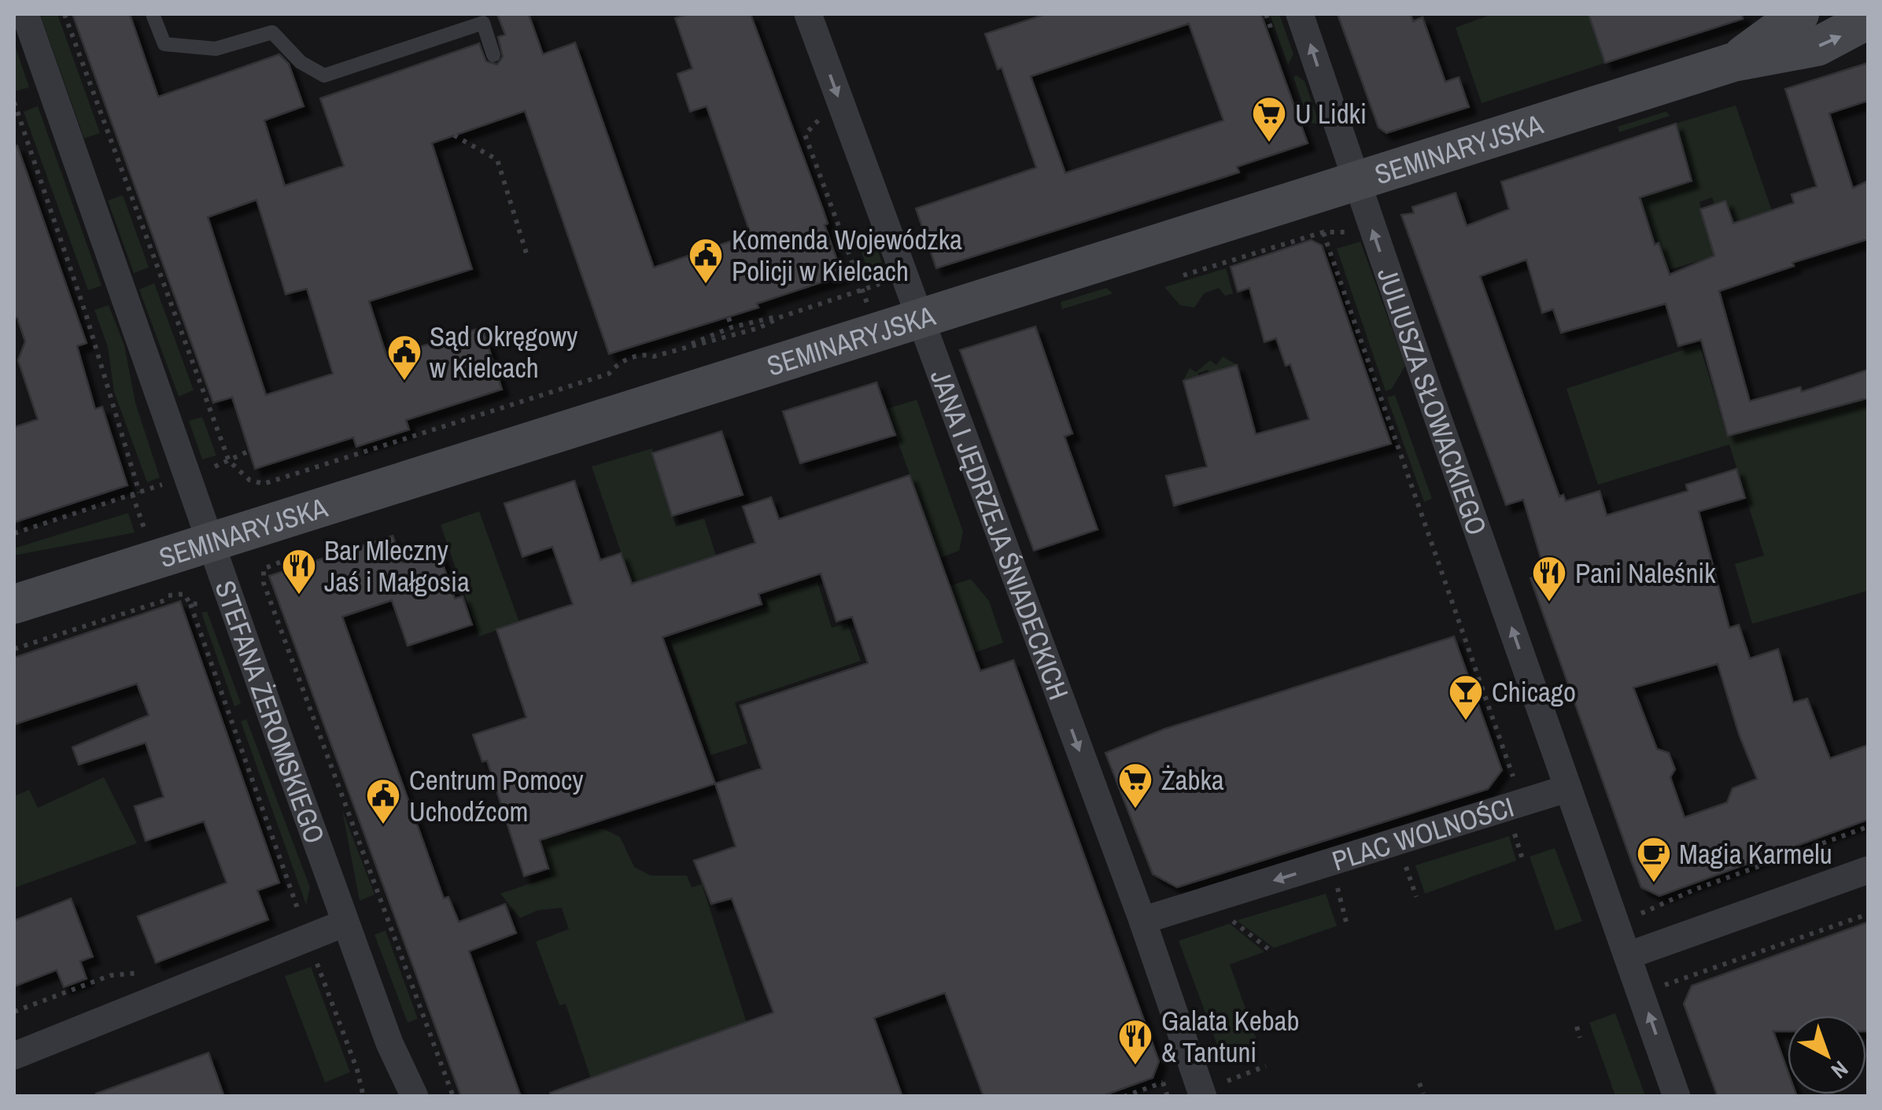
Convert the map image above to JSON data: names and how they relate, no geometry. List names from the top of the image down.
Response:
{
  "streets": {
    "street": [
      "SEMINARYJSKA",
      "JULIUSZA SŁOWACKIEGO",
      "JANA I JĘDRZEJA ŚNIADECKICH",
      "STEFANA ŻEROMSKIEGO",
      "PLAC WOLNOŚCI"
    ]
  },
  "crossings": [
    ["SEMINARYJSKA", "JULIUSZA SŁOWACKIEGO"],
    ["SEMINARYJSKA", "JANA I JĘDRZEJA ŚNIADECKICH"],
    ["SEMINARYJSKA", "STEFANA ŻEROMSKIEGO"],
    ["JULIUSZA SŁOWACKIEGO", "PLAC WOLNOŚCI"],
    ["JANA I JĘDRZEJA ŚNIADECKICH", "PLAC WOLNOŚCI"]
  ],
  "one_way": ["JULIUSZA SŁOWACKIEGO", "JANA I JĘDRZEJA ŚNIADECKICH", "PLAC WOLNOŚCI"],
  "places": {
    "supermarket": ["U Lidki", "Żabka"],
    "public building": ["Komenda Wojewódzka Policji w Kielcach", "Sąd Okręgowy w Kielcach", "Centrum Pomocy Uchodźcom"],
    "restaurant": ["Bar Mleczny Jaś i Małgosia", "Pani Naleśnik", "Galata Kebab & Tantuni"],
    "bar": ["Chicago"],
    "cafe": ["Magia Karmelu"]
  },
  "north": "bottom right"
}
